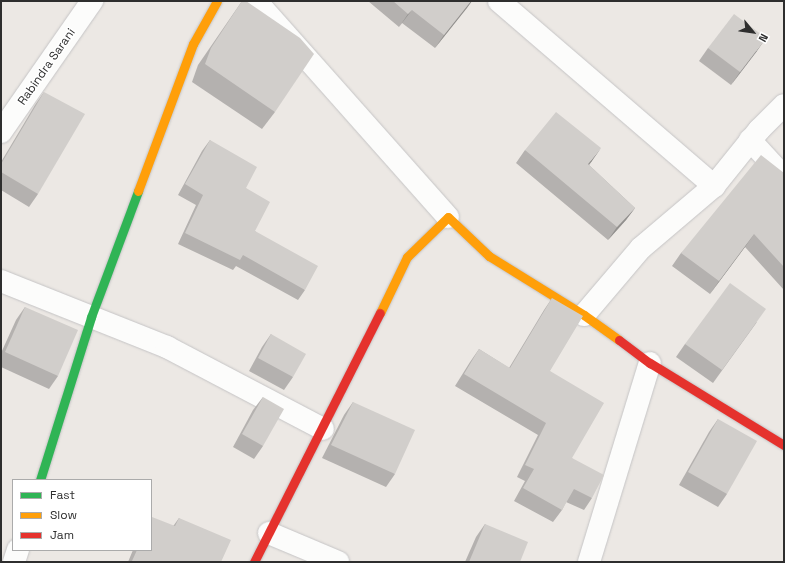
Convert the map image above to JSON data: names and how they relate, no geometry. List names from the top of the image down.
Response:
{
  "streets": {
    "street": ["Rabindra Sarani"]
  },
  "legend": ["Fast", "Slow", "Jam"],
  "north": "bottom right"
}
